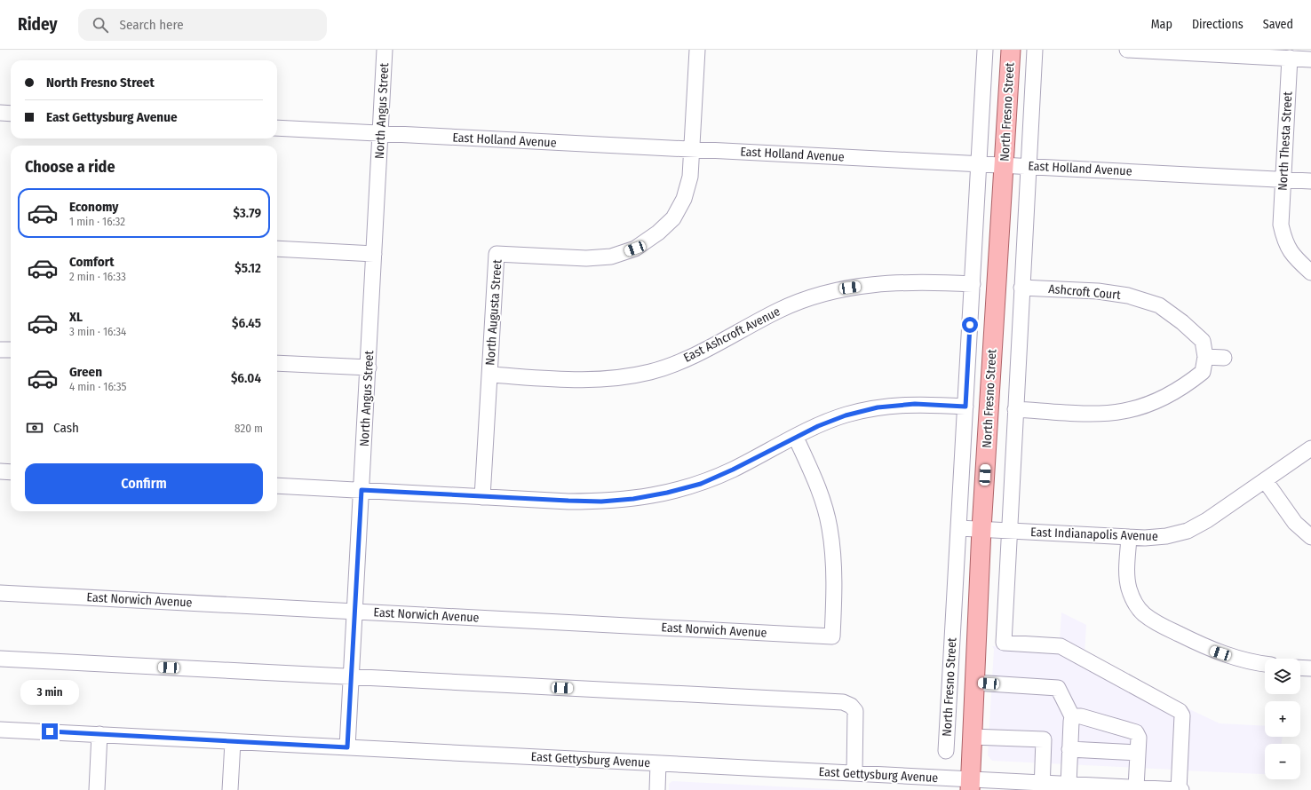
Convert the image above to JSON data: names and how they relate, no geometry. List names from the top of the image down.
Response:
{
  "streets": {
    "main road": ["North Fresno Street"],
    "street": [
      "North Angus Street",
      "East Holland Avenue",
      "North Thesta Street",
      "Ashcroft Court",
      "North Augusta Street",
      "East Ashcroft Avenue",
      "East Indianapolis Avenue",
      "East Norwich Avenue",
      "East Gettysburg Avenue"
    ]
  },
  "crossings": [
    ["North Angus Street", "East Holland Avenue"],
    ["North Angus Street", "East Norwich Avenue"],
    ["North Angus Street", "East Gettysburg Avenue"],
    ["North Fresno Street", "East Holland Avenue"],
    ["North Fresno Street", "Ashcroft Court"],
    ["North Fresno Street", "East Ashcroft Avenue"],
    ["North Fresno Street", "East Indianapolis Avenue"],
    ["North Fresno Street", "East Gettysburg Avenue"],
    ["East Holland Avenue", "North Thesta Street"],
    ["East Holland Avenue", "North Augusta Street"],
    ["North Augusta Street", "East Ashcroft Avenue"]
  ],
  "page": {
    "header": "Ridey",
    "search": "Search here",
    "nav": ["Map", "Directions", "Saved"],
    "banner": ["North Fresno Street", "East Gettysburg Avenue"],
    "heading": "Choose a ride",
    "list": [
      {
        "name": "Economy",
        "note": "1 min · 16:32",
        "value": "$3.79"
      },
      {
        "name": "Comfort",
        "note": "2 min · 16:33",
        "value": "$5.12"
      },
      {
        "name": "XL",
        "note": "3 min · 16:34",
        "value": "$6.45"
      },
      {
        "name": "Green",
        "note": "4 min · 16:35",
        "value": "$6.04"
      }
    ],
    "pay": ["Cash", "820 m"],
    "buttons": "Confirm",
    "map_buttons": ["+", "−"],
    "bubble": "3 min"
  }
}
